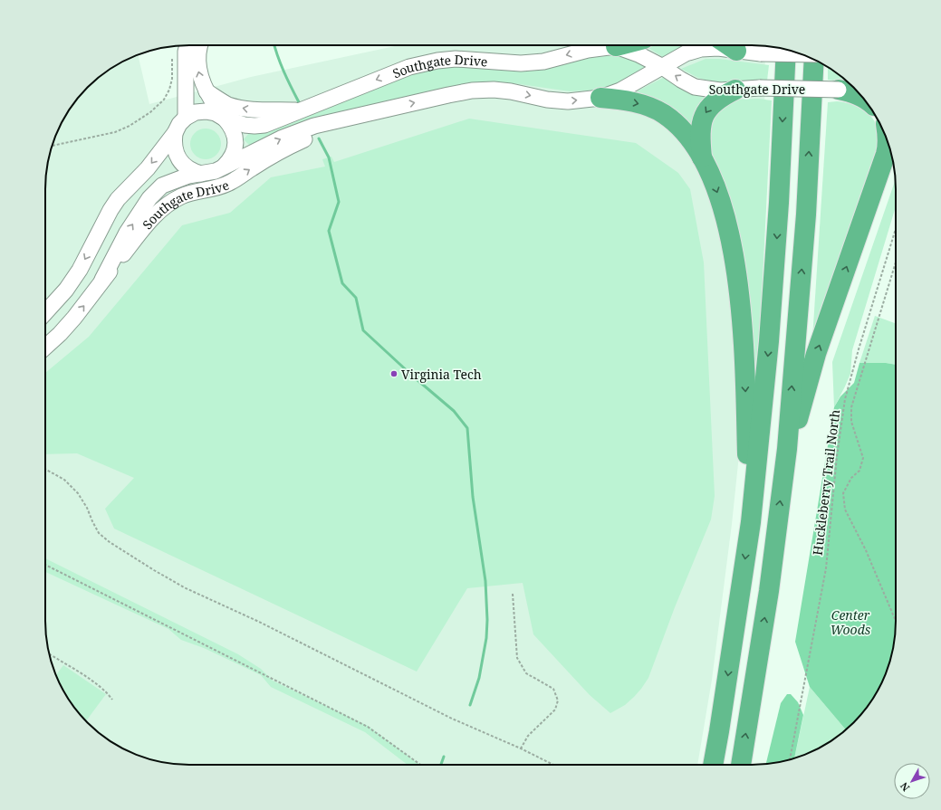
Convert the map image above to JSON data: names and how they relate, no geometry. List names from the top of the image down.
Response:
{
  "streets": {
    "main road": ["Southgate Drive"],
    "path": ["Huckleberry Trail North"]
  },
  "parks": ["Center Woods"],
  "places": ["Virginia Tech"],
  "north": "bottom left"
}
